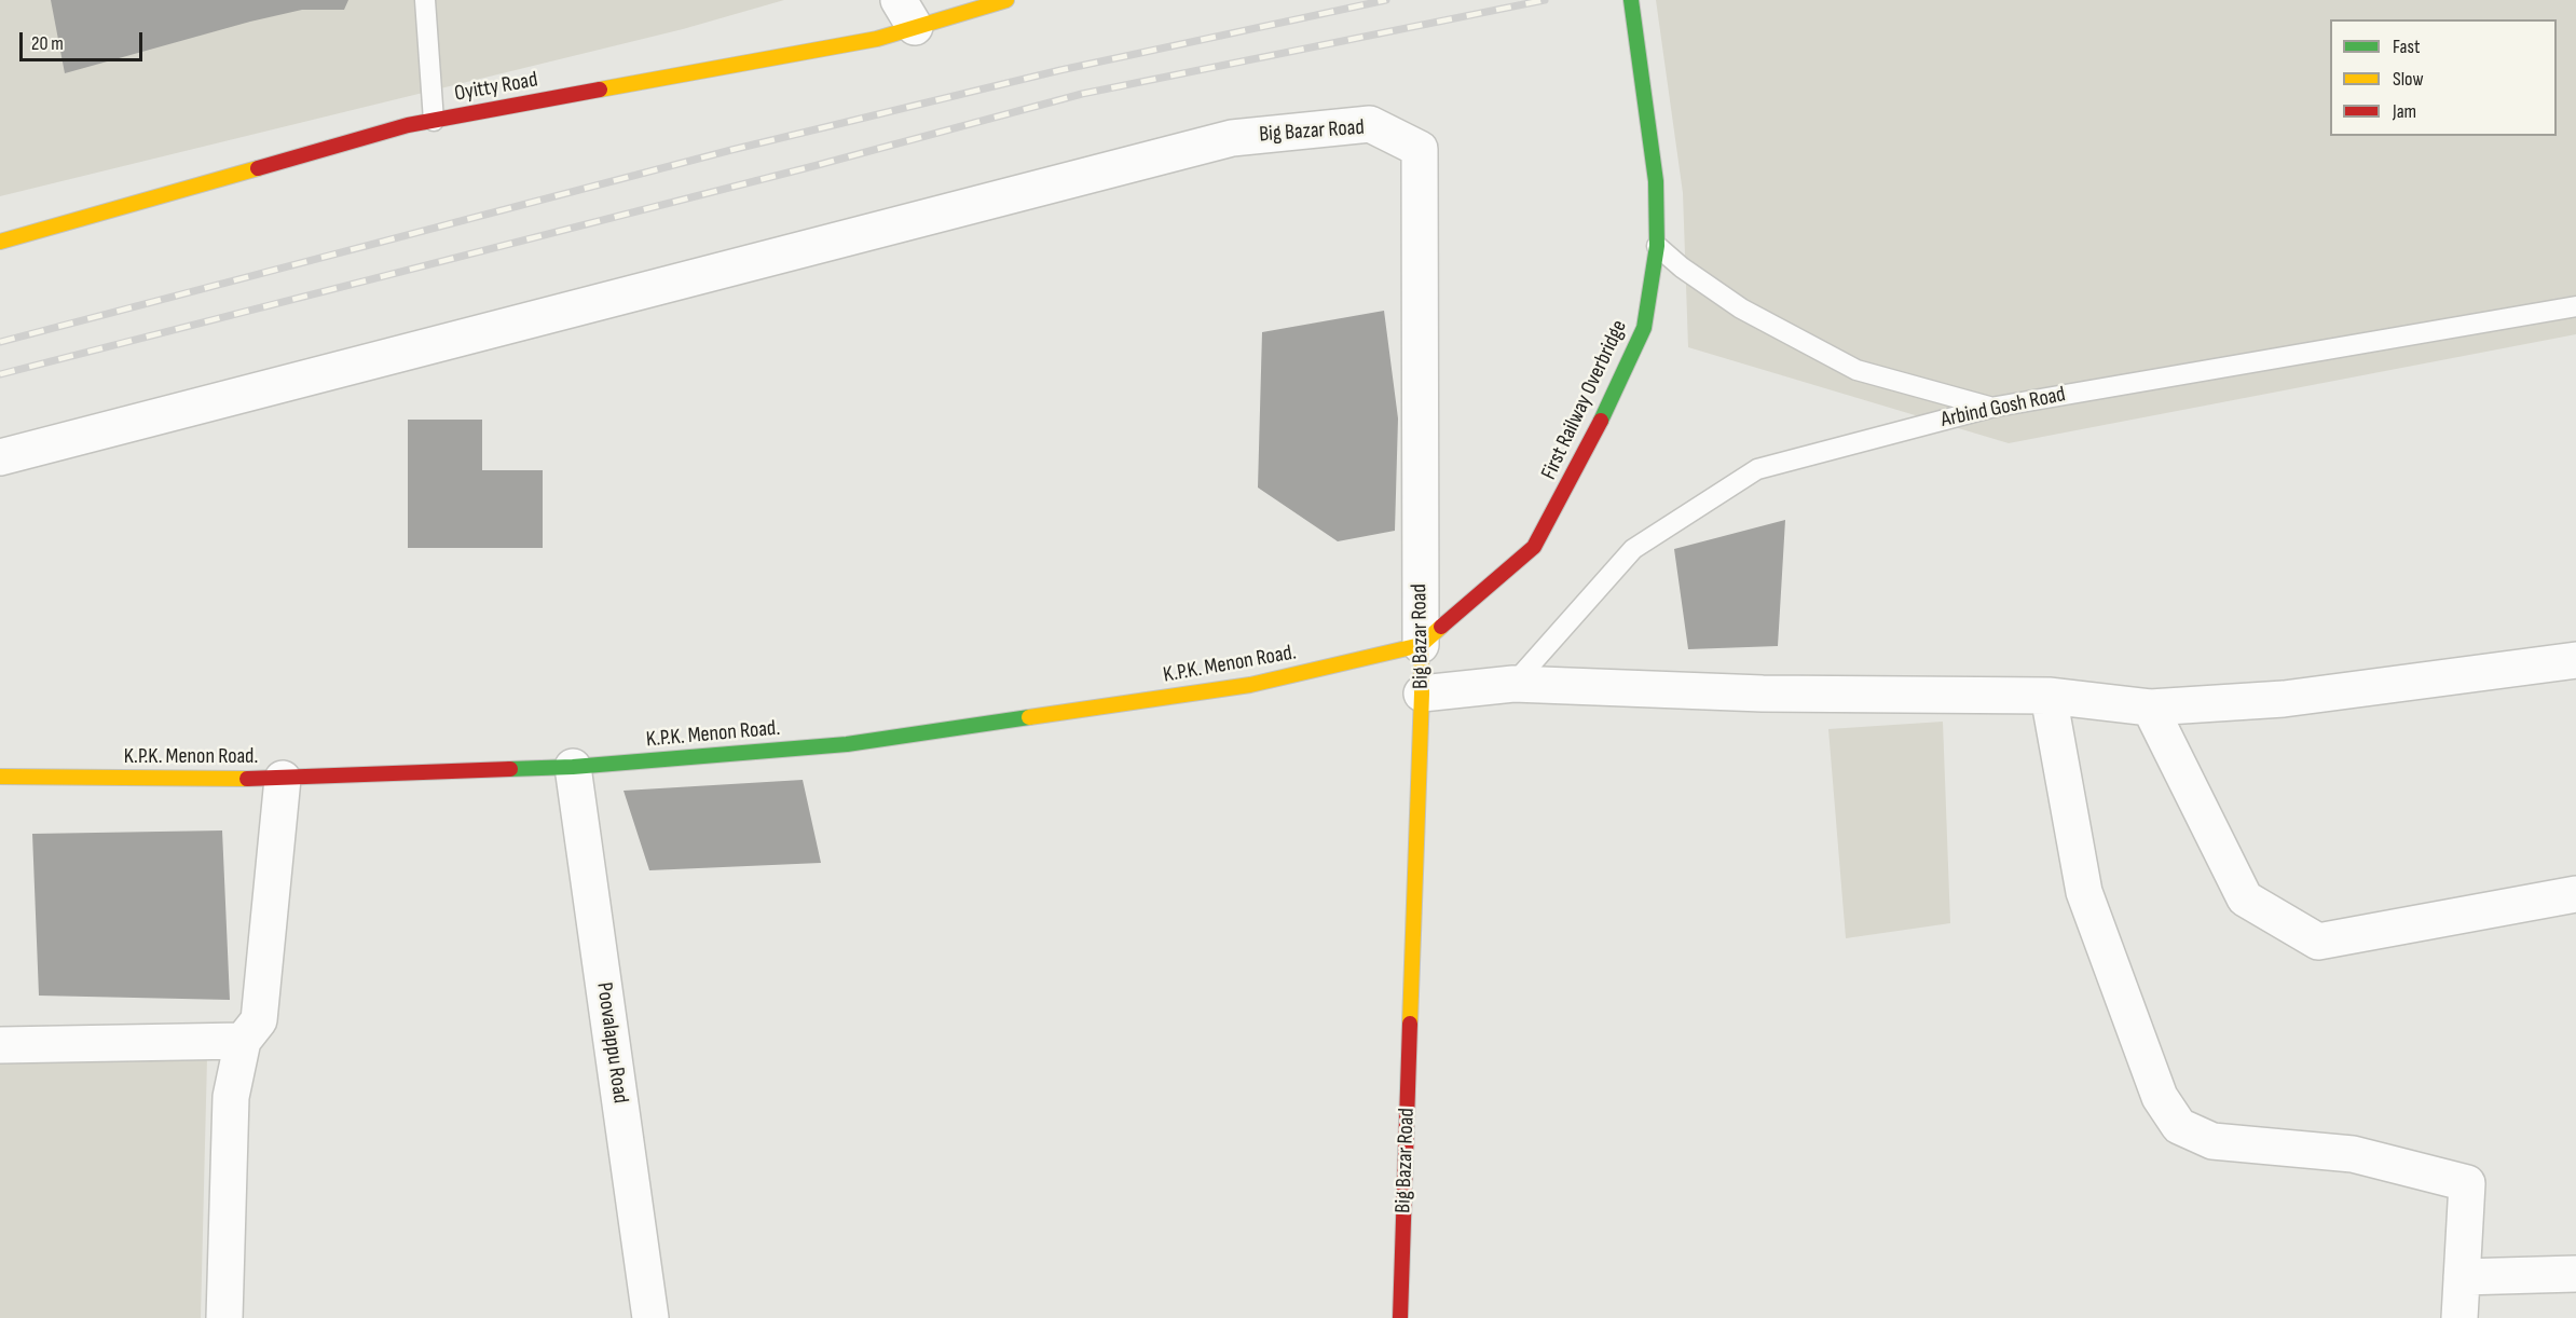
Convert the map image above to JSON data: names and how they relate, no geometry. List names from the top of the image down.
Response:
{
  "streets": {
    "main road": [
      "Oyitty Road",
      "Big Bazar Road",
      "First Railway Overbridge",
      "K.P.K. Menon Road."
    ],
    "street": ["Poovalappu Road"],
    "lane": ["Arbind Gosh Road"]
  },
  "crossings": [
    ["Big Bazar Road", "First Railway Overbridge"],
    ["Big Bazar Road", "K.P.K. Menon Road."],
    ["First Railway Overbridge", "K.P.K. Menon Road."],
    ["K.P.K. Menon Road.", "Poovalappu Road"]
  ],
  "legend": ["Fast", "Slow", "Jam"],
  "scale_bar": "20 m"
}
